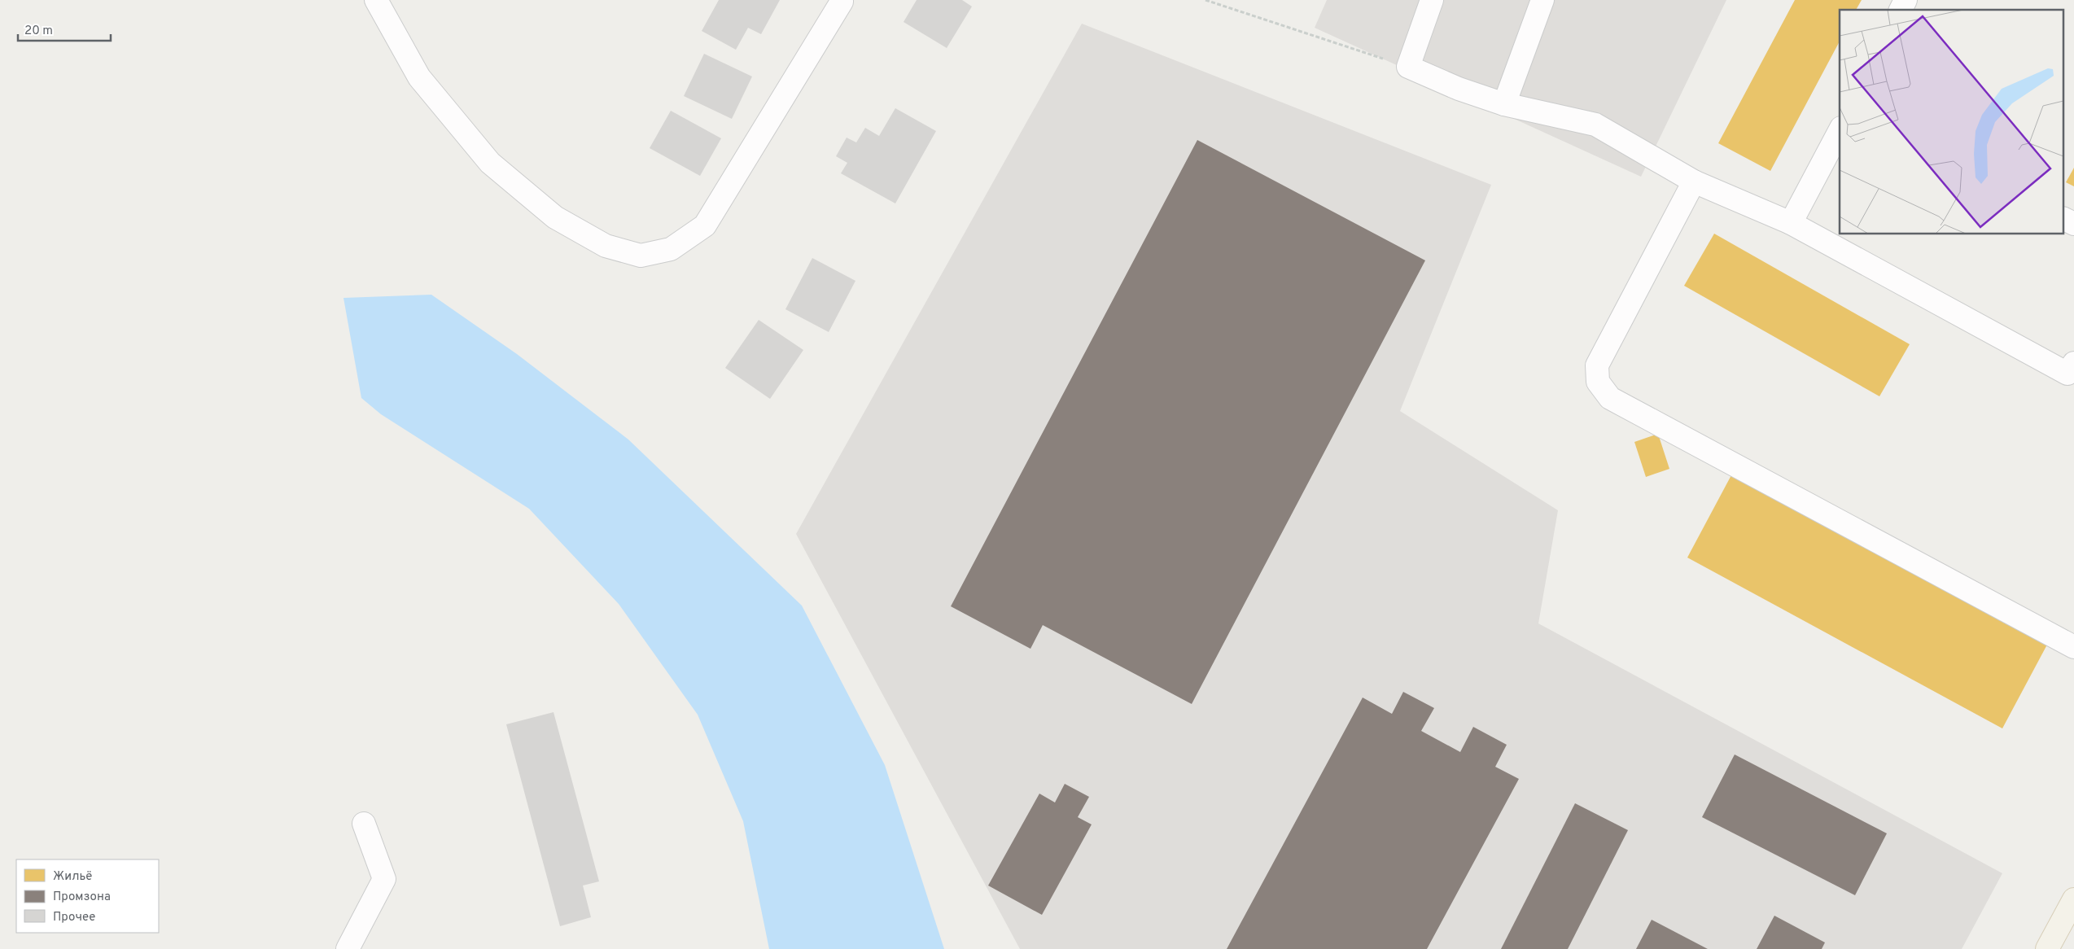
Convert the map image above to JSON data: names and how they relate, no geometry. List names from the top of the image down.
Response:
{
  "legend": ["Жильё", "Промзона", "Прочее"],
  "scale_bar": "20 m"
}
